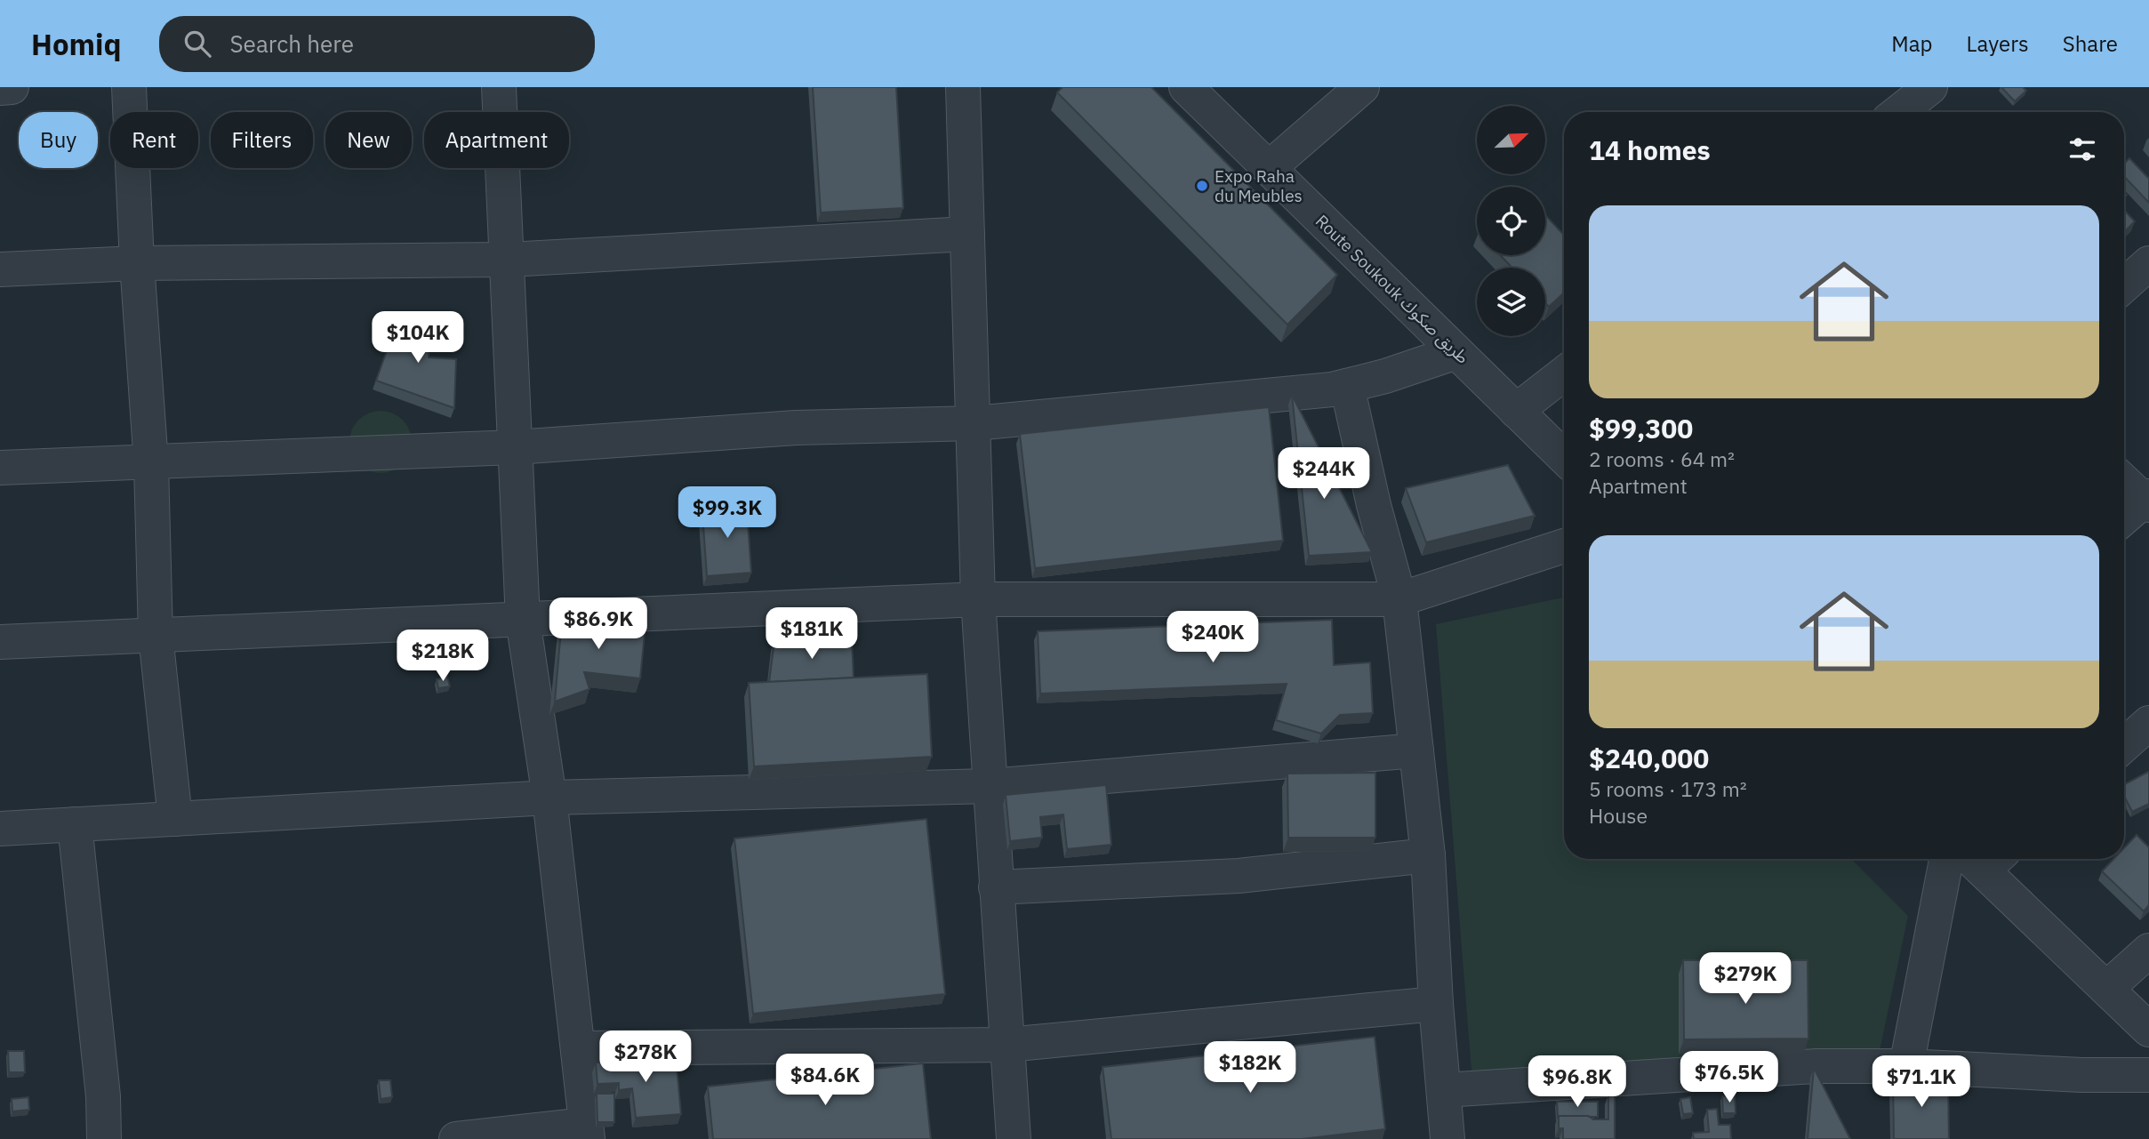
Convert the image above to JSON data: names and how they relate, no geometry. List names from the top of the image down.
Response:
{
  "streets": {
    "street": ["Route Soukouk طريق صكوك"]
  },
  "places": ["Expo Raha du Meubles"],
  "north": "top right",
  "page": {
    "header": "Homiq",
    "search": "Search here",
    "nav": ["Map", "Layers", "Share"],
    "chip": [
      "Buy",
      "Rent",
      "Filters",
      "New",
      "Apartment"
    ],
    "heading": "14 homes",
    "list": [
      {
        "name": "$99,300",
        "note": "2 rooms · 64 m² · Apartment"
      },
      {
        "name": "$240,000",
        "note": "5 rooms · 173 m² · House"
      }
    ],
    "price": [
      "$104K",
      "$244K",
      "$99.3K",
      "$86.9K",
      "$181K",
      "$240K",
      "$218K",
      "$279K",
      "$278K",
      "$182K",
      "$76.5K",
      "$84.6K",
      "$96.8K",
      "$71.1K"
    ]
  }
}
